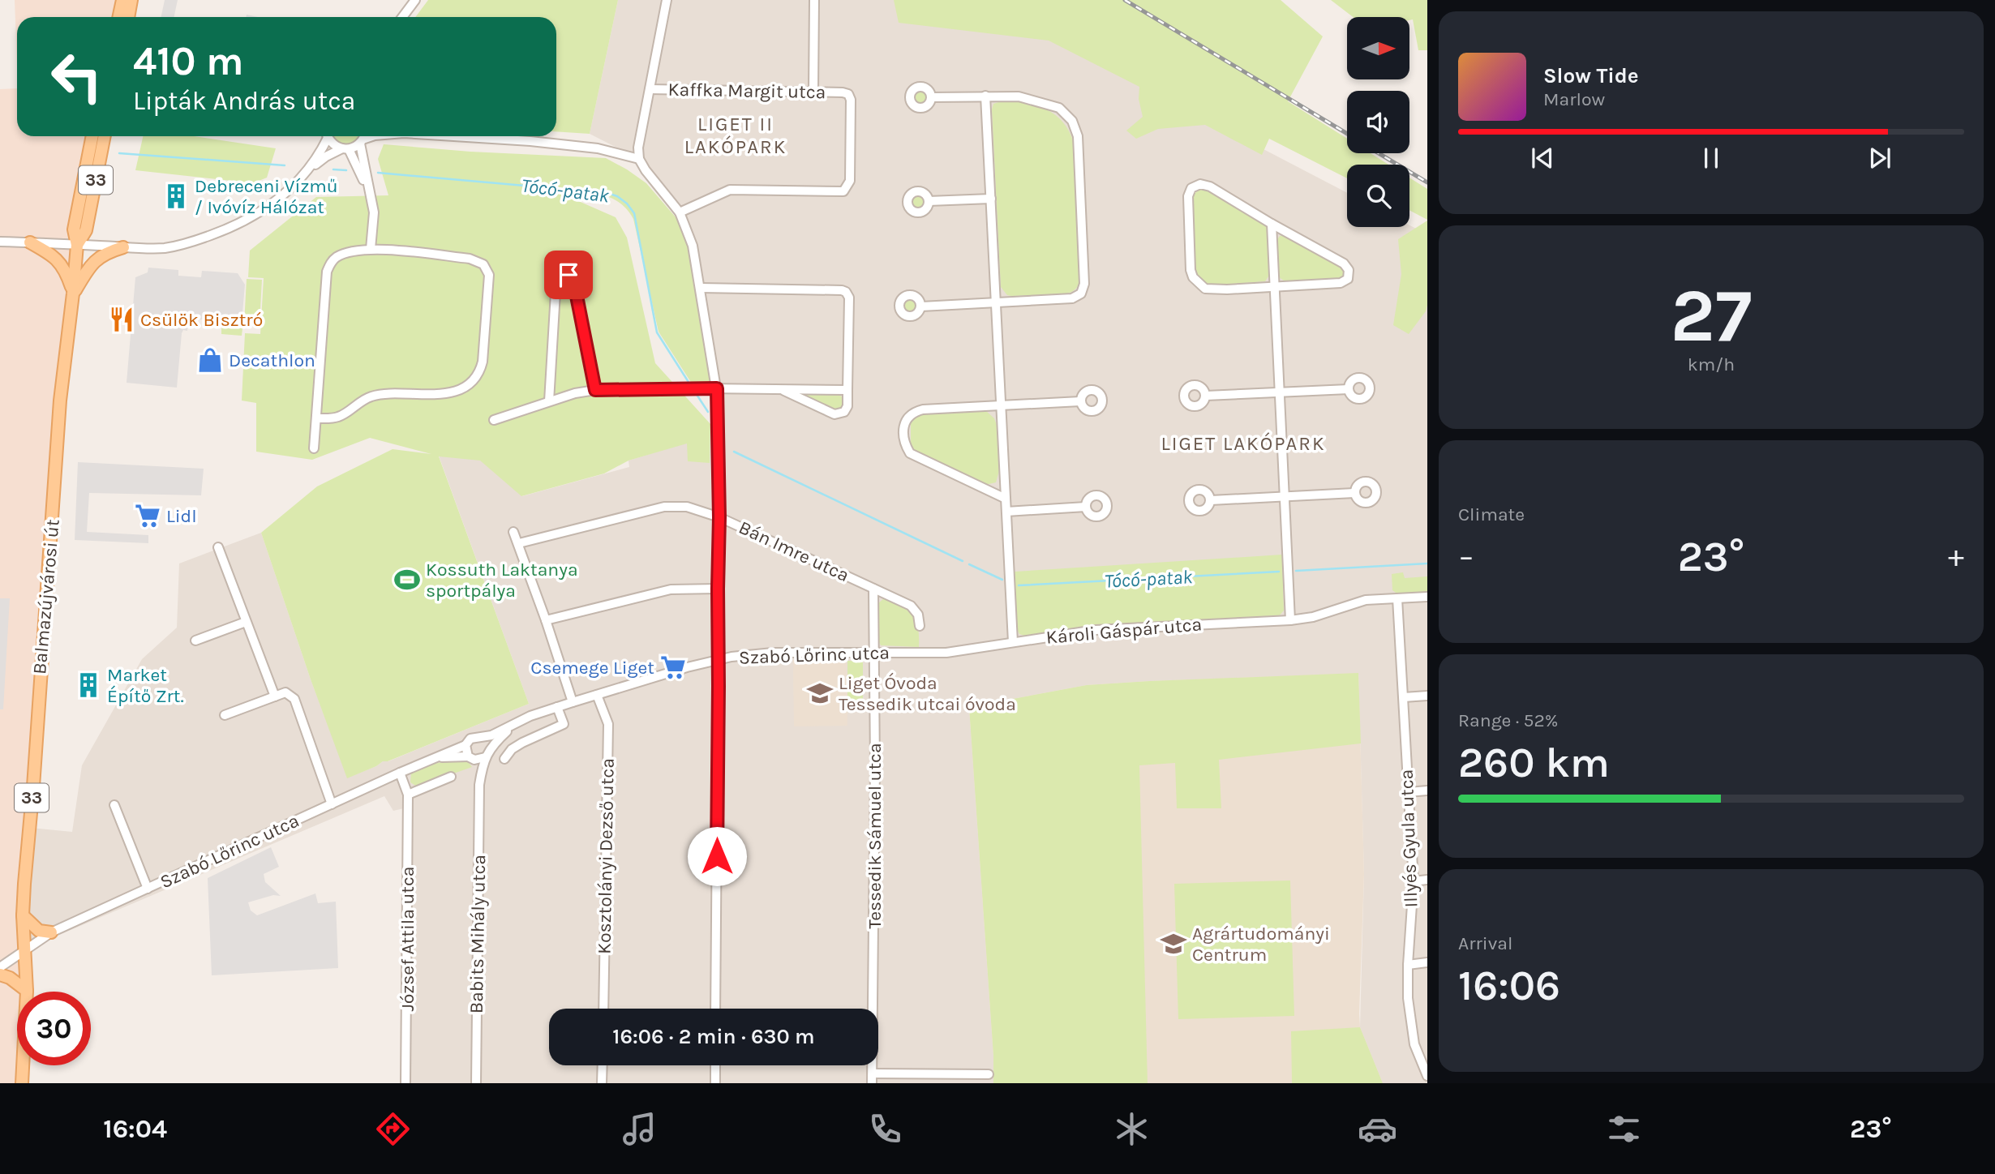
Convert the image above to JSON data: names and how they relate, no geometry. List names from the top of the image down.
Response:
{
  "streets": {
    "main road": ["33", "Balmazújvárosi út"],
    "street": [
      "Kaffka Margit utca",
      "Bán Imre utca",
      "Károli Gáspár utca",
      "Szabó Lőrinc utca",
      "Tessedik Sámuel utca",
      "Illyés Gyula utca",
      "Kosztolányi Dezső utca",
      "Babits Mihály utca",
      "József Attila utca"
    ]
  },
  "crossings": [
    ["33", "Balmazújvárosi út"],
    ["33", "Szabó Lőrinc utca"],
    ["Bán Imre utca", "Tessedik Sámuel utca"],
    ["Balmazújvárosi út", "Szabó Lőrinc utca"],
    ["Károli Gáspár utca", "Szabó Lőrinc utca"],
    ["Károli Gáspár utca", "Illyés Gyula utca"],
    ["Szabó Lőrinc utca", "Tessedik Sámuel utca"],
    ["Szabó Lőrinc utca", "Kosztolányi Dezső utca"],
    ["Szabó Lőrinc utca", "Babits Mihály utca"]
  ],
  "districts": ["LIGET II LAKÓPARK", "LIGET LAKÓPARK"],
  "water": ["Tócó-patak"],
  "places": {
    "building": ["Debreceni Vízmű / Ivóvíz Hálózat", "Market Építő Zrt."],
    "restaurant": ["Csülök Bisztró"],
    "shop": ["Decathlon"],
    "supermarket": ["Lidl", "Csemege Liget"],
    "sports": ["Kossuth Laktanya sportpálya"],
    "school or university": ["Liget Óvoda Tessedik utcai óvoda", "Agrártudományi Centrum"]
  },
  "north": "right",
  "page": {
    "turn": ["410 m", "Lipták András utca"],
    "song": ["Slow Tide", "Marlow"],
    "tile": [
      ["27", "km/h"],
      "Climate",
      ["Range · 52%", "260 km"],
      ["Arrival", "16:06"]
    ],
    "heat": ["−", "23°", "+"],
    "limit": "30",
    "trip": "16:06 · 2 min · 630 m",
    "tabs": ["16:04", "23°"]
  }
}
